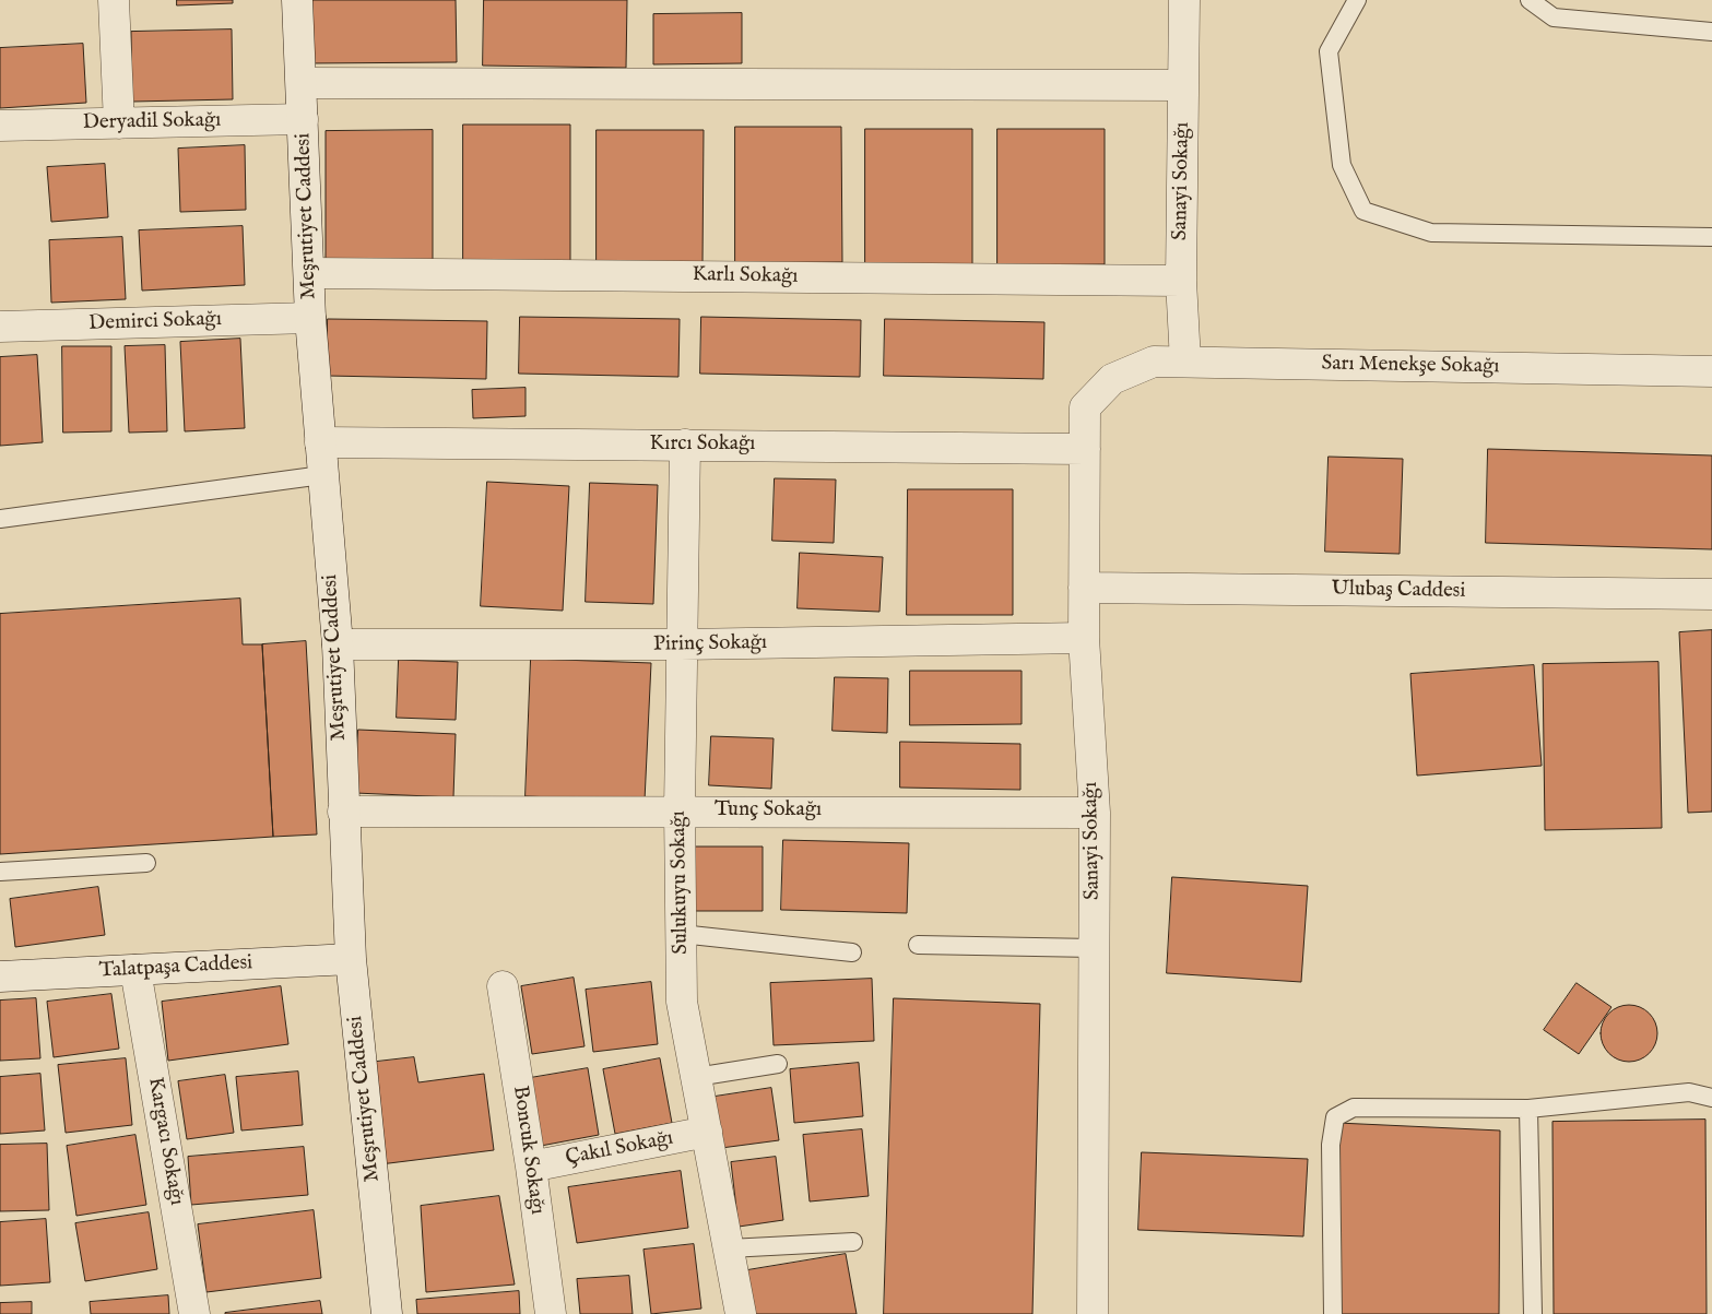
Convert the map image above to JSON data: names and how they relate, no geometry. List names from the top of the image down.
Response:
{
  "streets": {
    "street": [
      "Deryadil Sokağı",
      "Sanayi Sokağı",
      "Meşrutiyet Caddesi",
      "Karlı Sokağı",
      "Demirci Sokağı",
      "Sarı Menekşe Sokağı",
      "Kırcı Sokağı",
      "Ulubaş Caddesi",
      "Pirinç Sokağı",
      "Tunç Sokağı",
      "Sulukuyu Sokağı",
      "Talatpaşa Caddesi",
      "Kargacı Sokağı",
      "Çakıl Sokağı",
      "Boncuk Sokağı"
    ]
  },
  "crossings": [
    ["Deryadil Sokağı", "Meşrutiyet Caddesi"],
    ["Sanayi Sokağı", "Karlı Sokağı"],
    ["Sanayi Sokağı", "Sarı Menekşe Sokağı"],
    ["Sanayi Sokağı", "Kırcı Sokağı"],
    ["Sanayi Sokağı", "Ulubaş Caddesi"],
    ["Sanayi Sokağı", "Pirinç Sokağı"],
    ["Sanayi Sokağı", "Tunç Sokağı"],
    ["Meşrutiyet Caddesi", "Karlı Sokağı"],
    ["Meşrutiyet Caddesi", "Demirci Sokağı"],
    ["Meşrutiyet Caddesi", "Kırcı Sokağı"],
    ["Meşrutiyet Caddesi", "Pirinç Sokağı"],
    ["Meşrutiyet Caddesi", "Tunç Sokağı"],
    ["Meşrutiyet Caddesi", "Talatpaşa Caddesi"],
    ["Kırcı Sokağı", "Sulukuyu Sokağı"],
    ["Pirinç Sokağı", "Sulukuyu Sokağı"],
    ["Tunç Sokağı", "Sulukuyu Sokağı"],
    ["Sulukuyu Sokağı", "Çakıl Sokağı"],
    ["Talatpaşa Caddesi", "Kargacı Sokağı"],
    ["Çakıl Sokağı", "Boncuk Sokağı"]
  ]
}
